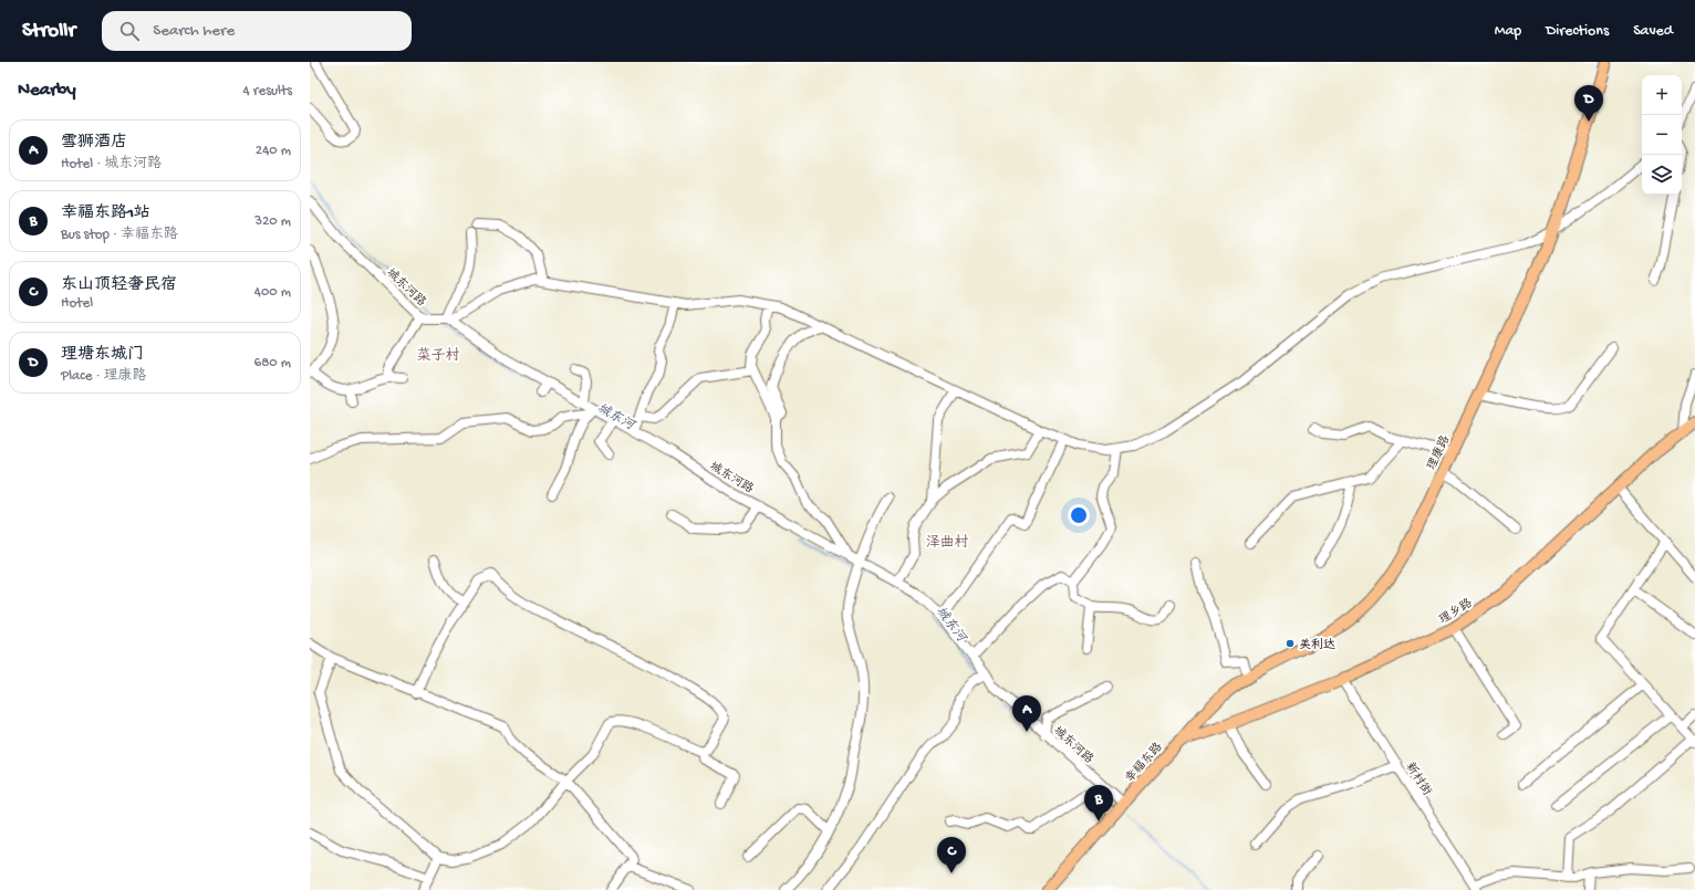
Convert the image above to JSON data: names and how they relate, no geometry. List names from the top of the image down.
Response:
{
  "streets": {
    "main road": ["理康路", "理乡路", "幸福东路"],
    "street": ["城东河路", "新村街"]
  },
  "crossings": [
    ["城东河路", "幸福东路"],
    ["理康路", "幸福东路"],
    ["理乡路", "幸福东路"],
    ["理乡路", "新村街"]
  ],
  "districts": ["菜子村", "泽曲村"],
  "water": ["城东河"],
  "places": ["美利达"],
  "page": {
    "header": "Strollr",
    "search": "Search here",
    "nav": ["Map", "Directions", "Saved"],
    "heading": ["Nearby", "4 results"],
    "map_buttons": ["+", "−"],
    "pins": [
      "D",
      "A",
      "B",
      "C"
    ],
    "list": [
      {
        "mark": "A",
        "name": "雪狮酒店",
        "note": "Hotel · 城东河路",
        "value": "240 m"
      },
      {
        "mark": "B",
        "name": "幸福东路1站",
        "note": "Bus stop · 幸福东路",
        "value": "320 m"
      },
      {
        "mark": "C",
        "name": "东山顶轻奢民宿",
        "note": "Hotel",
        "value": "400 m"
      },
      {
        "mark": "D",
        "name": "理塘东城门",
        "note": "Place · 理康路",
        "value": "680 m"
      }
    ]
  }
}
